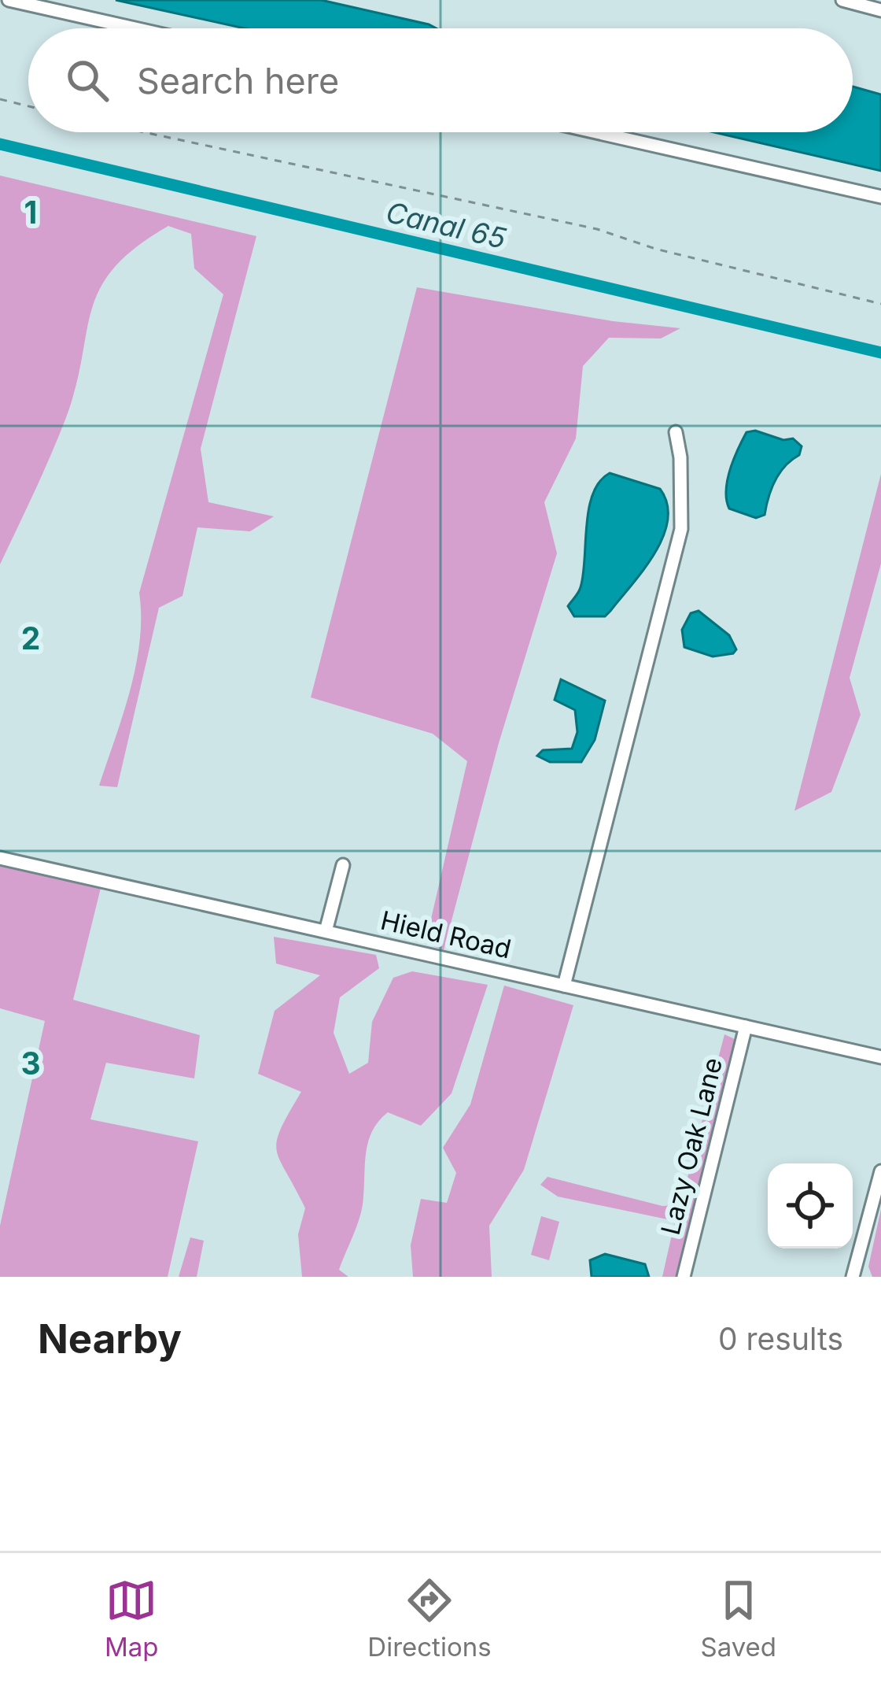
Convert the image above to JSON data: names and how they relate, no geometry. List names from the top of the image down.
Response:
{
  "streets": {
    "street": ["Hield Road", "Lazy Oak Lane"]
  },
  "crossings": [
    ["Hield Road", "Lazy Oak Lane"]
  ],
  "water": ["Canal 65"],
  "page": {
    "search": "Search here",
    "heading": ["Nearby", "0 results"],
    "nav": ["Map", "Directions", "Saved"]
  },
  "grid": {
    "rows": ["1", "2", "3"]
  }
}
